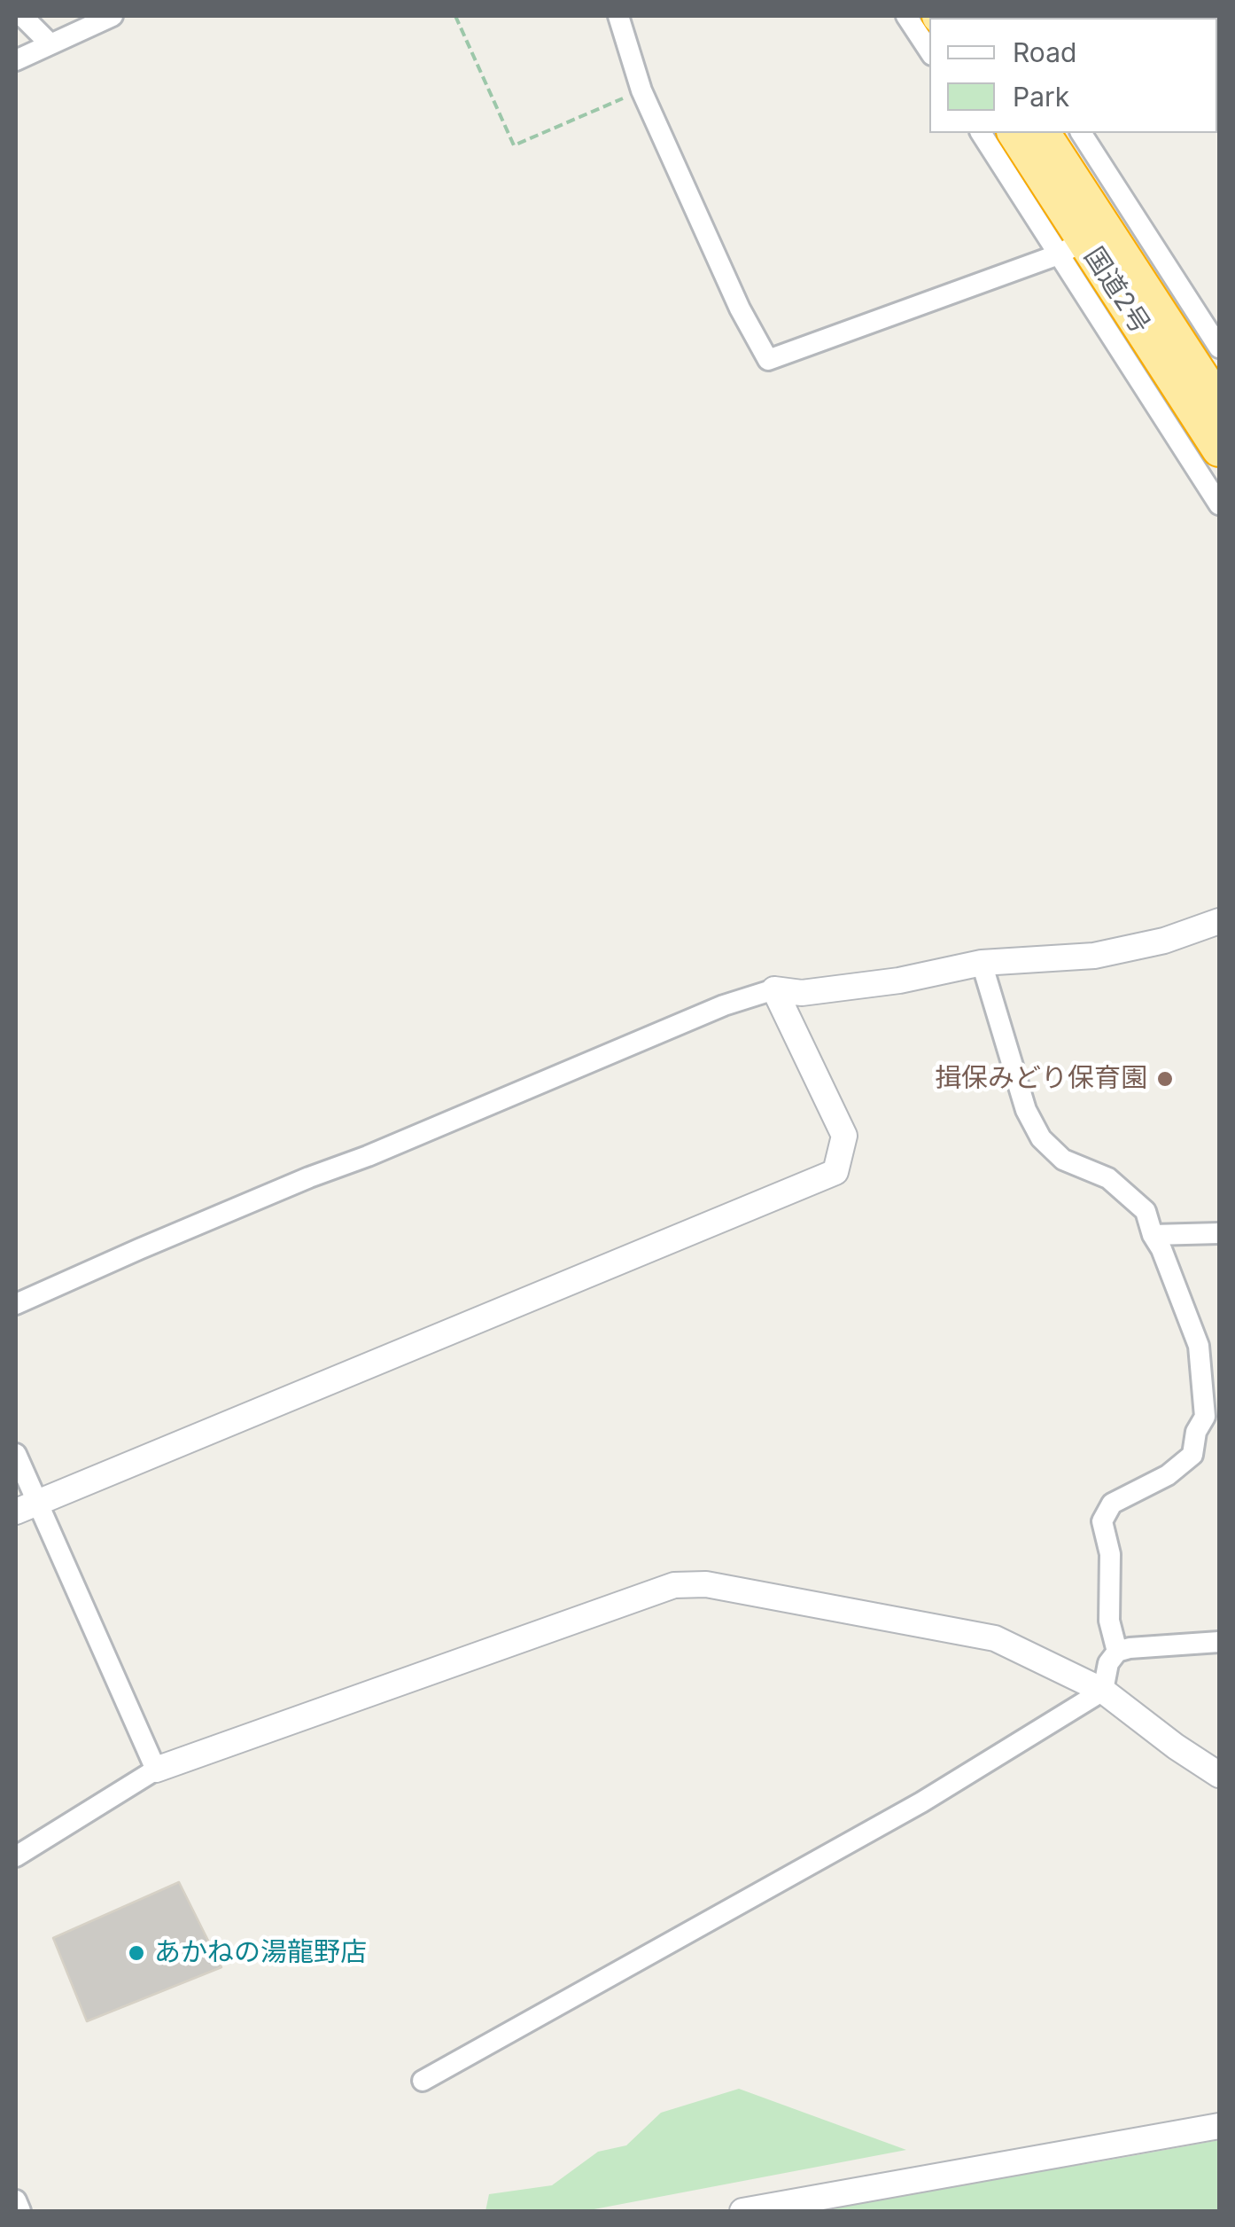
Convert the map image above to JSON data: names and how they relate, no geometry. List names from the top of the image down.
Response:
{
  "streets": {
    "highway": ["国道2号"]
  },
  "places": ["揖保みどり保育園", "あかねの湯龍野店"],
  "legend": ["Road", "Park"]
}
